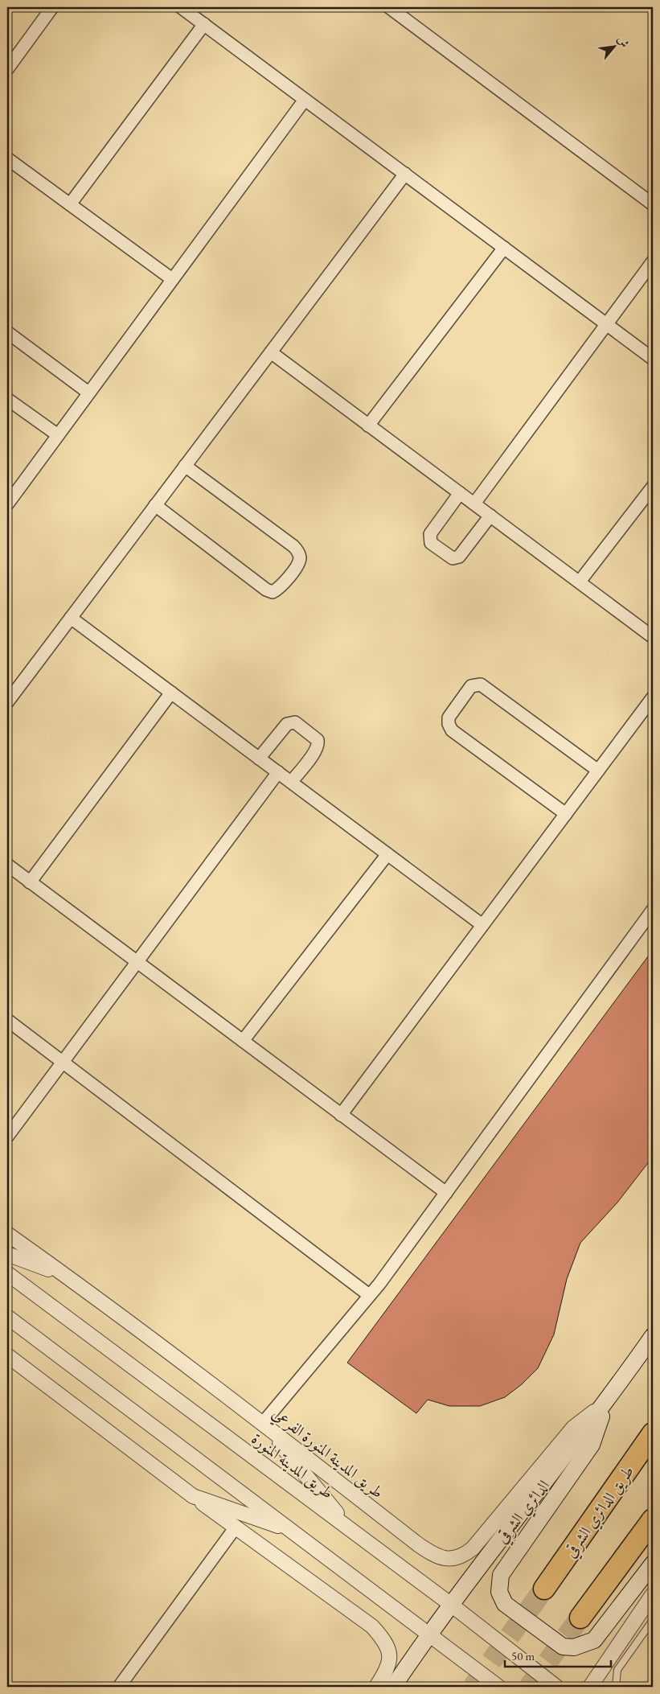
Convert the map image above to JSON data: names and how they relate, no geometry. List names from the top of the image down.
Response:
{
  "streets": {
    "highway": ["طريق الدائري الشرقي"],
    "main road": ["الدائري الشرقي"],
    "street": ["طريق المدينة المنورة الفرعي", "طريق المدينة المنورة"]
  },
  "crossings": [
    ["طريق المدينة المنورة الفرعي", "الدائري الشرقي"],
    ["طريق المدينة المنورة", "الدائري الشرقي"]
  ],
  "scale_bar": "50 m",
  "north": "top right"
}
